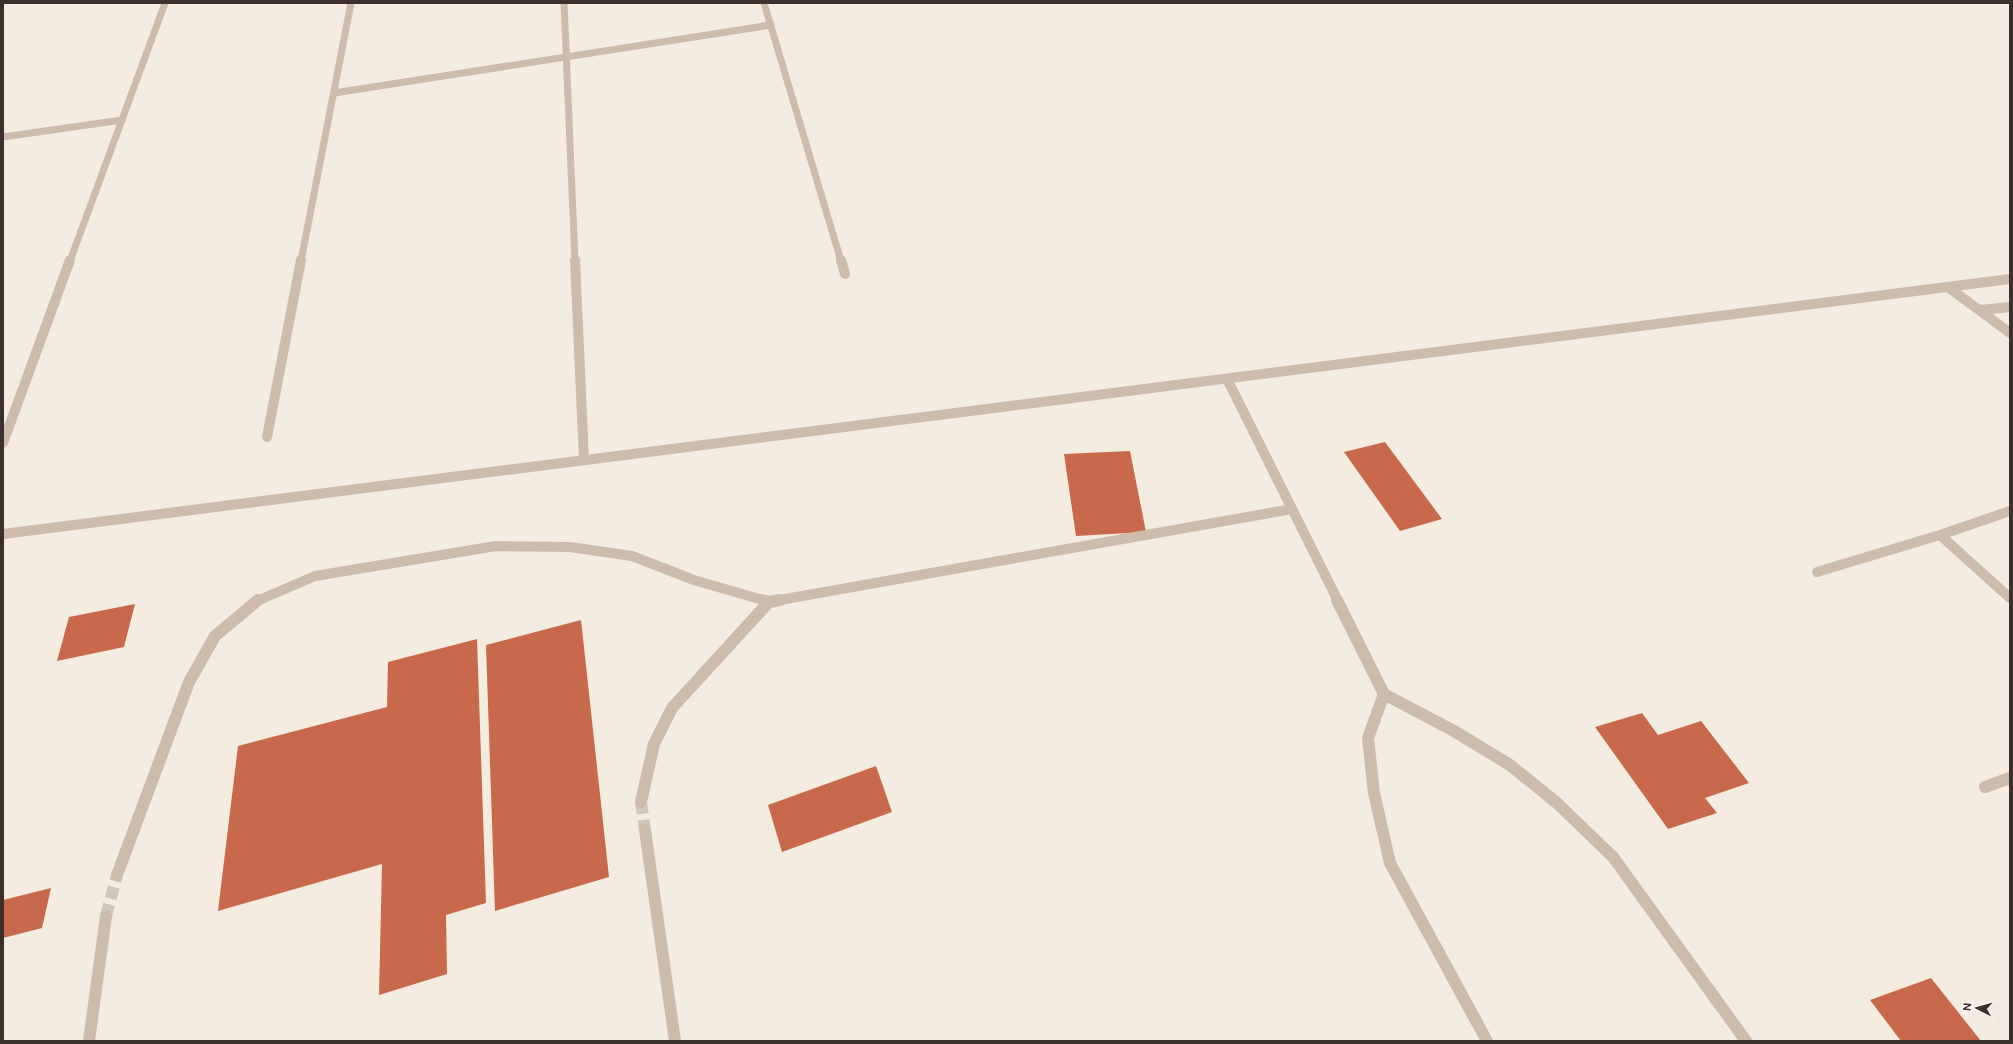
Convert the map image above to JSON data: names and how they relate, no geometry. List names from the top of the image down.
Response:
{
  "north": "left"
}
